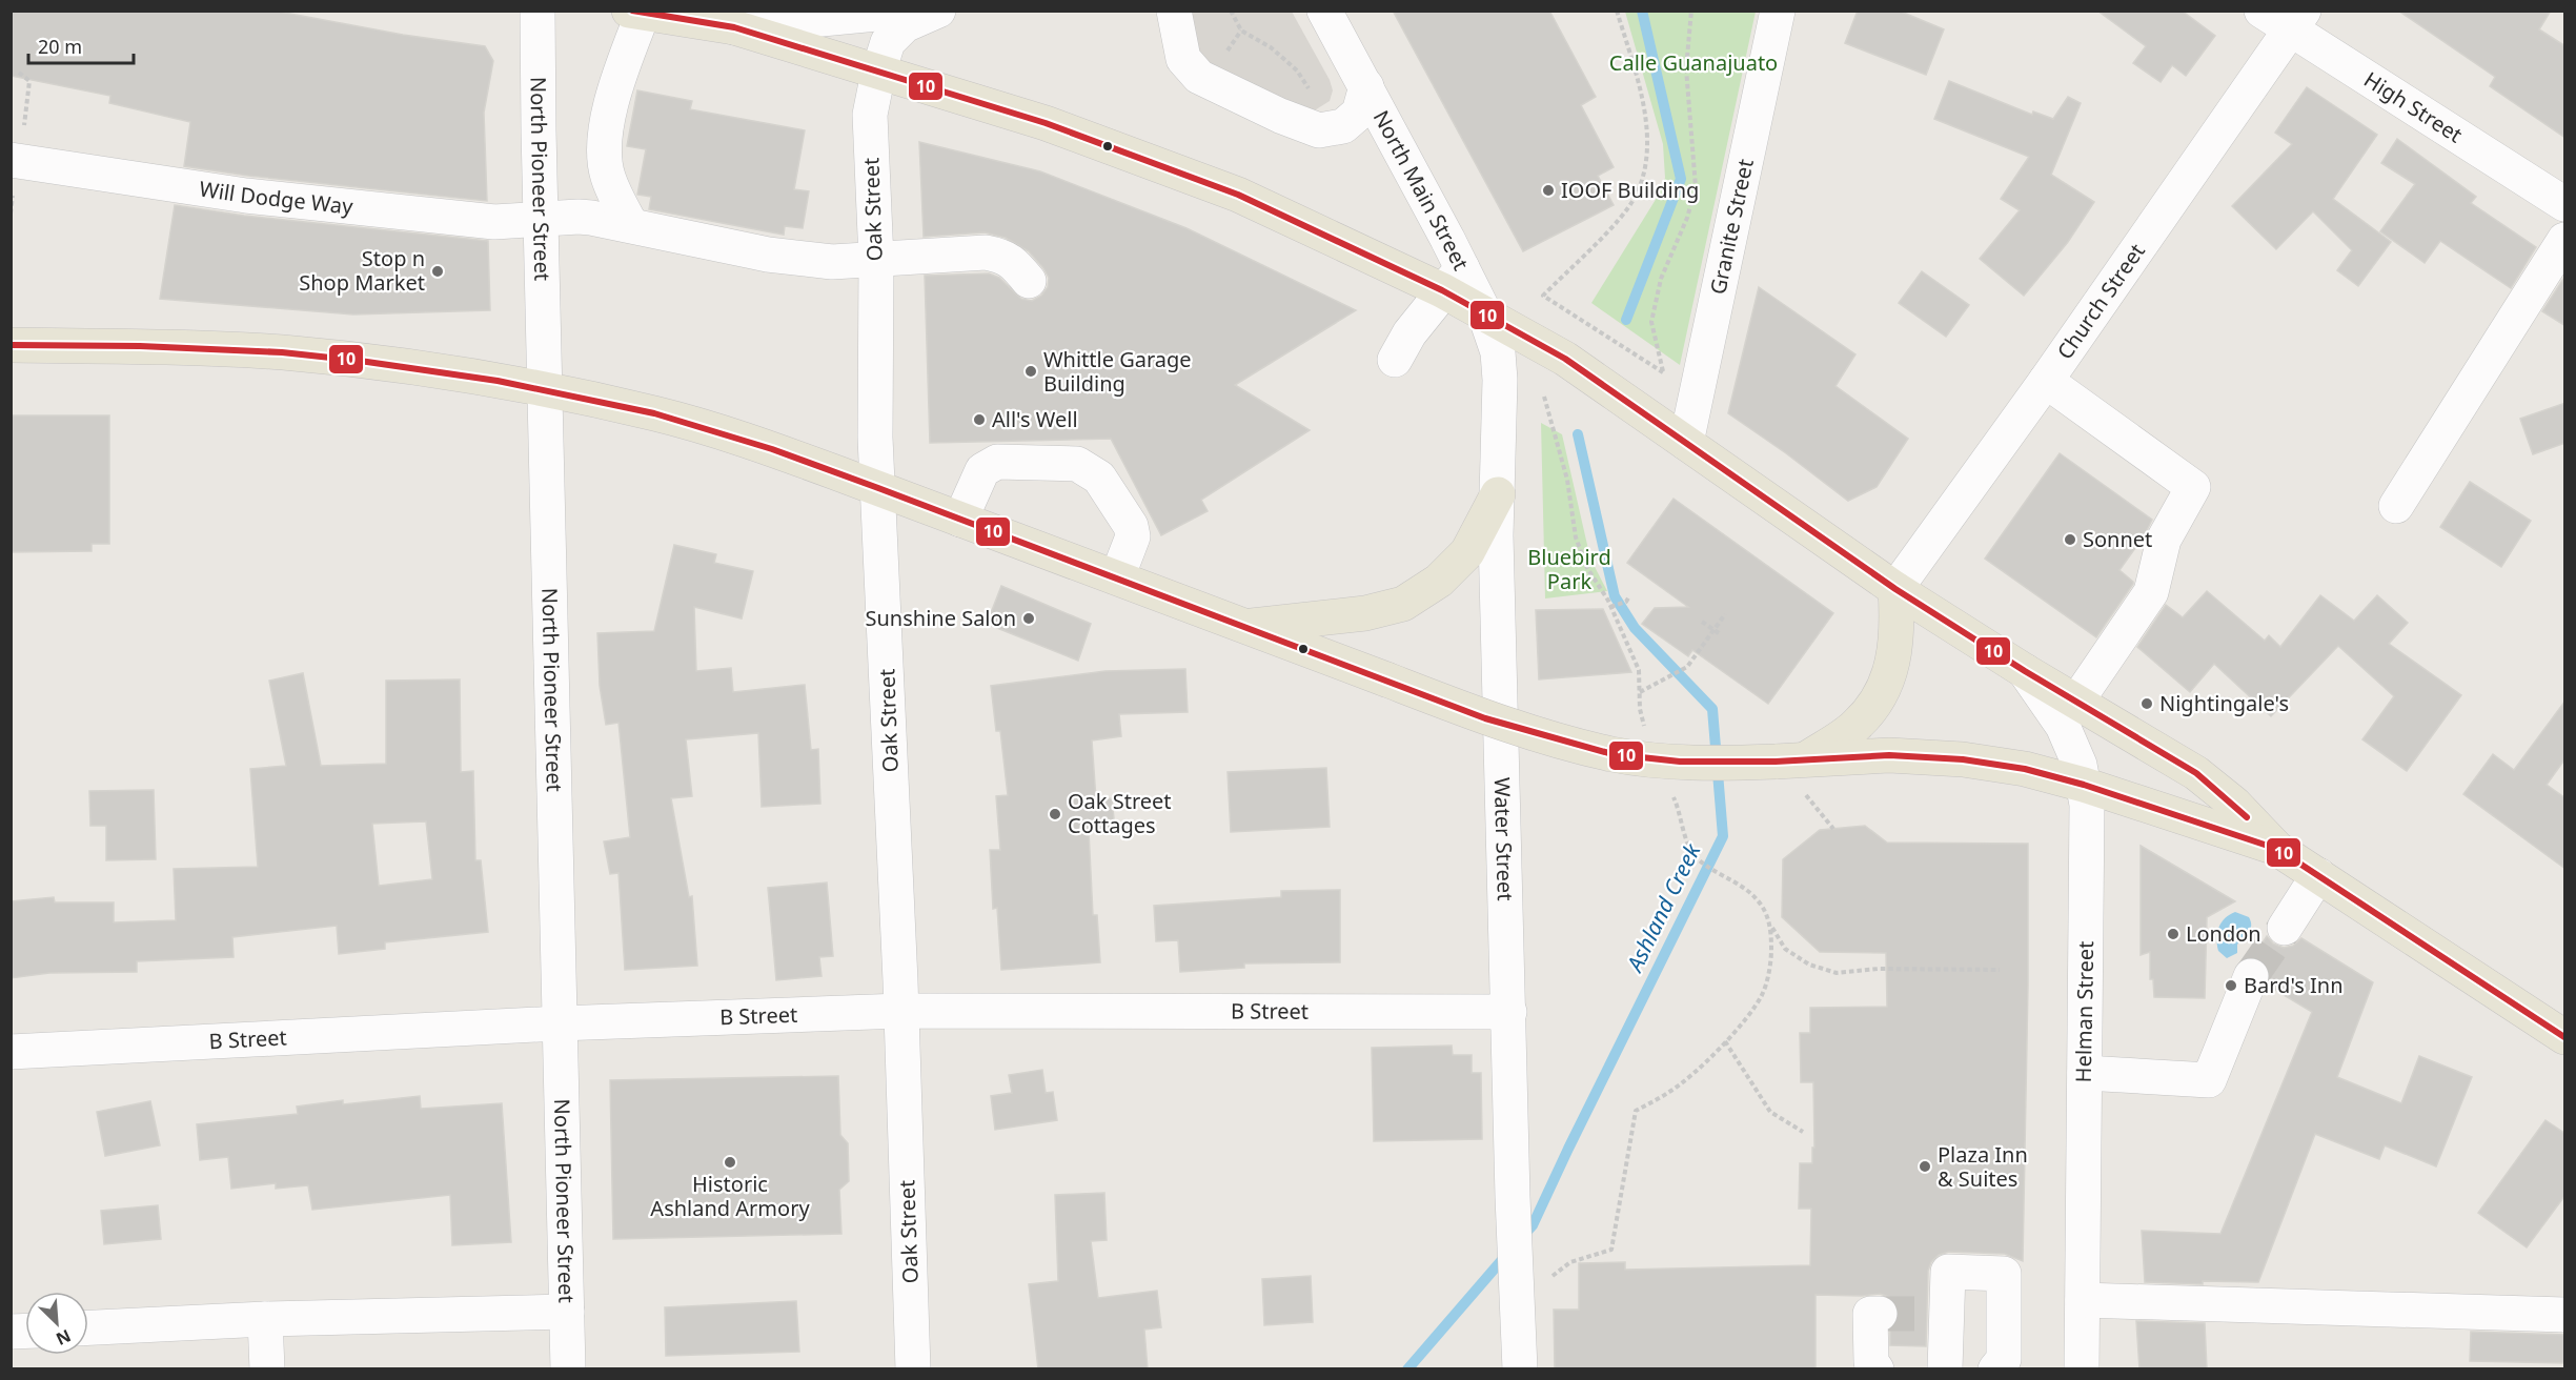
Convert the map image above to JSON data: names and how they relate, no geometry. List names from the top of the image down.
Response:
{
  "streets": {
    "street": [
      "High Street",
      "North Pioneer Street",
      "North Main Street",
      "Will Dodge Way",
      "Oak Street",
      "Granite Street",
      "Church Street",
      "Water Street",
      "B Street",
      "Helman Street"
    ]
  },
  "crossings": [
    ["High Street", "Church Street"],
    ["North Pioneer Street", "Will Dodge Way"],
    ["North Pioneer Street", "B Street"],
    ["Will Dodge Way", "Oak Street"],
    ["Oak Street", "B Street"],
    ["Water Street", "B Street"]
  ],
  "water": ["Ashland Creek"],
  "parks": ["Calle Guanajuato", "Bluebird Park"],
  "places": [
    "IOOF Building",
    "Stop n Shop Market",
    "Whittle Garage Building",
    "All's Well",
    "Sonnet",
    "Sunshine Salon",
    "Nightingale's",
    "Oak Street Cottages",
    "London",
    "Bard's Inn",
    "Historic Ashland Armory",
    "Plaza Inn & Suites"
  ],
  "lines": ["transit line 10"],
  "scale_bar": "20 m",
  "north": "bottom right"
}
